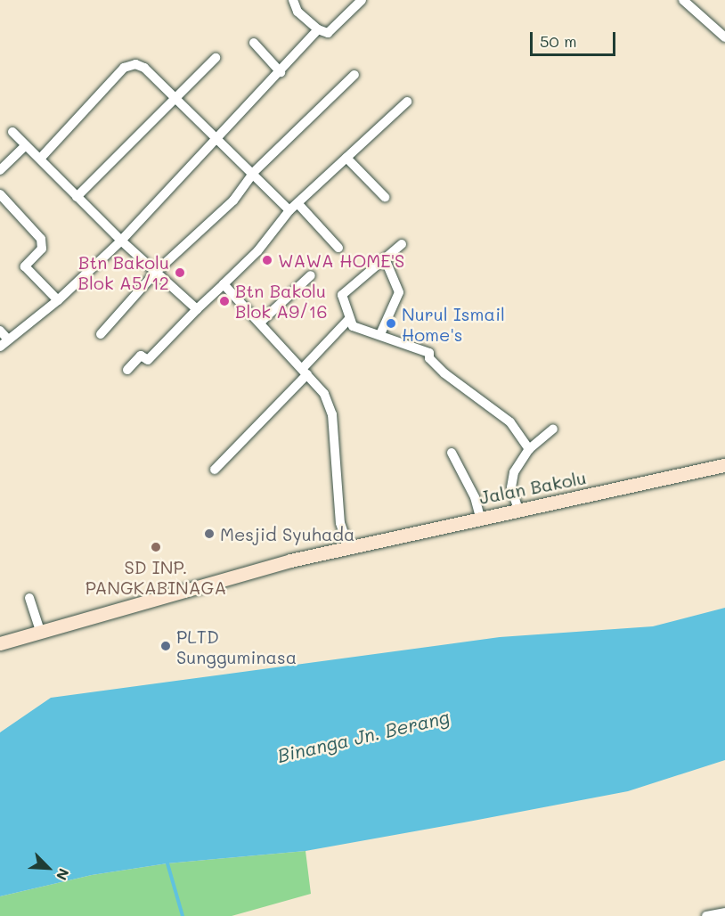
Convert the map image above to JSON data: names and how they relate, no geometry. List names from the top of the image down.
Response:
{
  "streets": {
    "main road": ["Jalan Bakolu"]
  },
  "water": ["Binanga Jn. Berang"],
  "places": [
    "WAWA HOME'S",
    "Btn Bakolu Blok A5/12",
    "Btn Bakolu Blok A9/16",
    "Nurul Ismail Home's",
    "Mesjid Syuhada",
    "SD INP. PANGKABINAGA",
    "PLTD Sungguminasa"
  ],
  "scale_bar": "50 m",
  "north": "bottom right"
}
